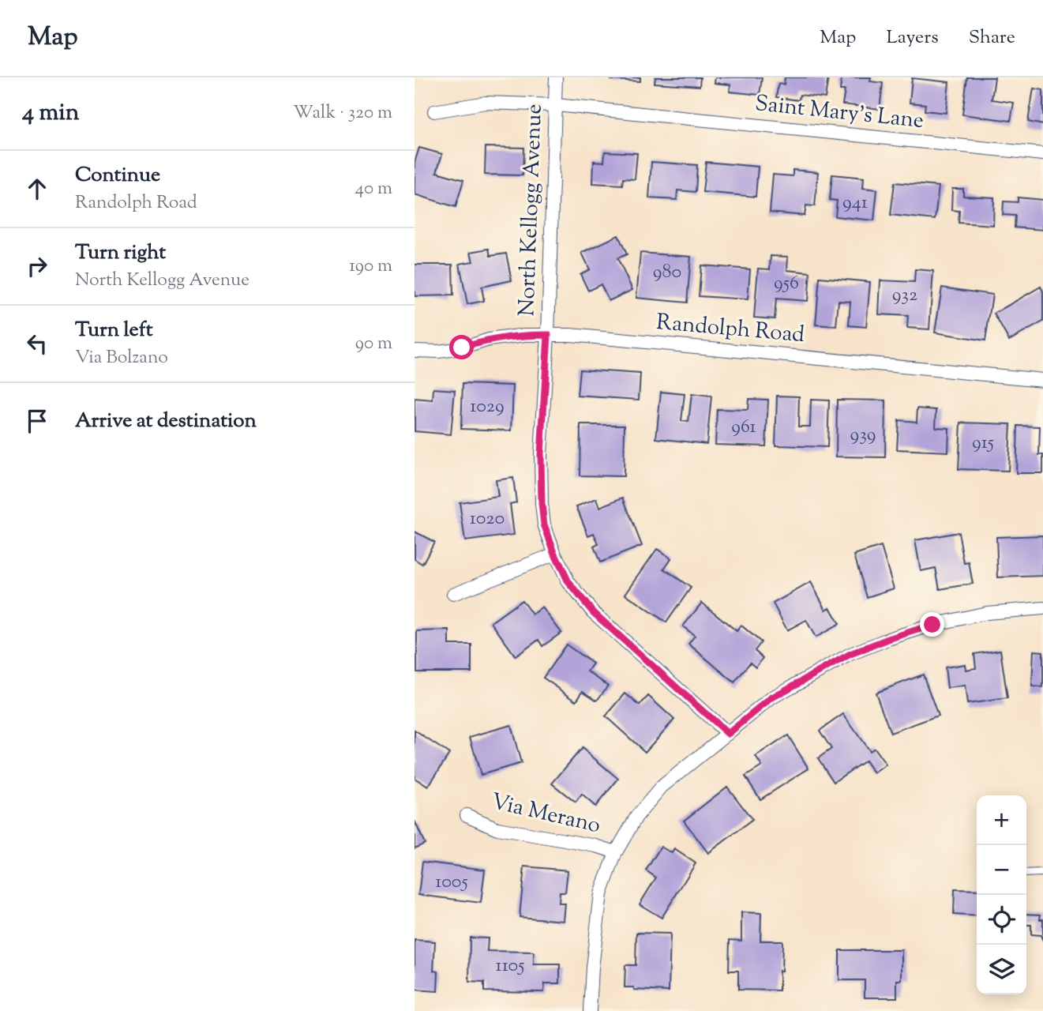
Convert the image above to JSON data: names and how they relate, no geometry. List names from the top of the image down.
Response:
{
  "streets": {
    "street": [
      "Saint Mary's Lane",
      "North Kellogg Avenue",
      "Randolph Road",
      "Via Merano"
    ]
  },
  "crossings": [
    ["Saint Mary's Lane", "North Kellogg Avenue"],
    ["North Kellogg Avenue", "Randolph Road"]
  ],
  "house_numbers": [
    "941",
    "980",
    "956",
    "932",
    "1029",
    "961",
    "939",
    "915",
    "1020",
    "1005",
    "1105"
  ],
  "page": {
    "header": "Map",
    "nav": ["Map", "Layers", "Share"],
    "heading": ["4 min", "Walk · 320 m"],
    "list": [
      ["Continue", "Randolph Road", "40 m"],
      ["Turn right", "North Kellogg Avenue", "190 m"],
      ["Turn left", "Via Bolzano", "90 m"],
      "Arrive at destination"
    ],
    "map_buttons": ["+", "−"]
  }
}
